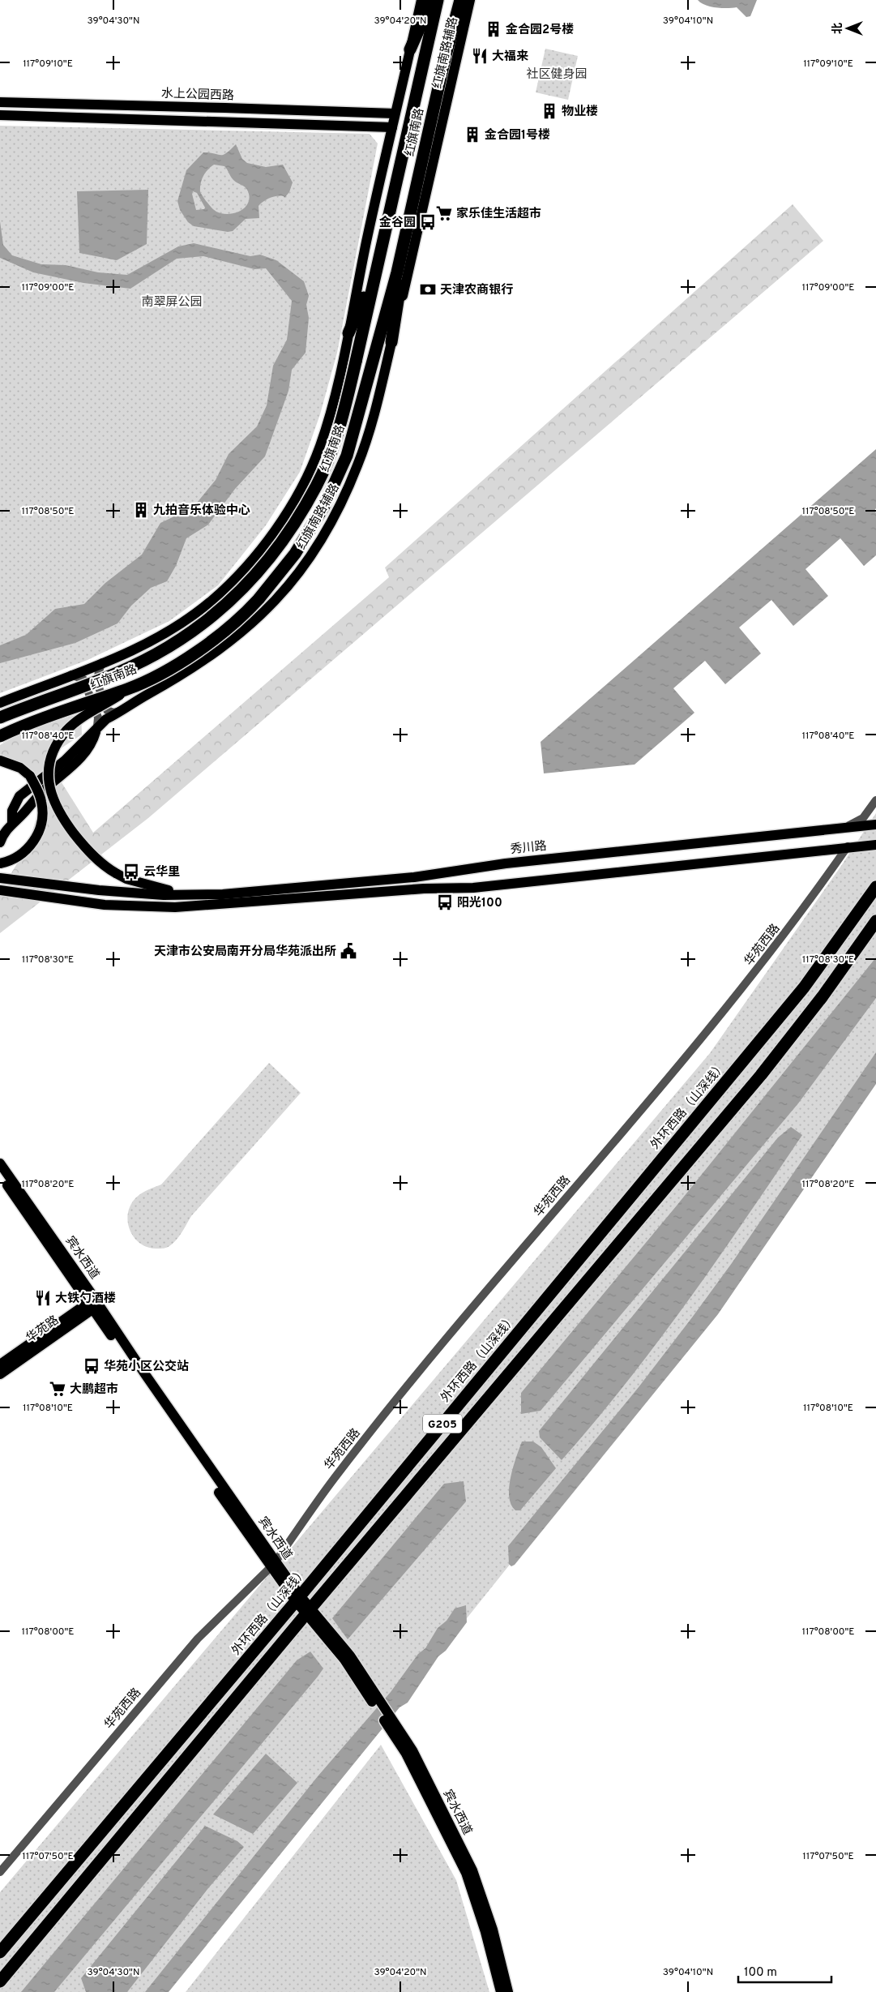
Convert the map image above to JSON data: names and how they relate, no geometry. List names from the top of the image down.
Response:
{
  "streets": {
    "highway": ["红旗南路", "外环西路（山深线）", "G205"],
    "main road": [
      "红旗南路辅路",
      "水上公园西路",
      "秀川路",
      "宾水西道",
      "华苑路"
    ],
    "street": ["华苑西路"]
  },
  "crossings": [
    ["华苑西路", "宾水西道"],
    ["外环西路（山深线）", "宾水西道"],
    ["宾水西道", "华苑路"],
    ["宾水西道", "G205"]
  ],
  "parks": ["社区健身园", "南翠屏公园"],
  "places": {
    "building": [
      "金合园2号楼",
      "物业楼",
      "金合园1号楼",
      "九拍音乐体验中心"
    ],
    "restaurant": ["大福来", "大铁勺酒楼"],
    "supermarket": ["家乐佳生活超市", "大鹏超市"],
    "bus stop": [
      "金谷园",
      "云华里",
      "阳光100",
      "华苑小区公交站"
    ],
    "bank": ["天津农商银行"],
    "public building": ["天津市公安局南开分局华苑派出所"]
  },
  "scale_bar": "100 m",
  "north": "left",
  "coordinates": [
    "39°04'30\"N",
    "39°04'20\"N",
    "39°04'10\"N",
    "117°09'10\"E",
    "117°09'00\"E",
    "117°08'50\"E",
    "117°08'40\"E",
    "117°08'30\"E",
    "117°08'20\"E",
    "117°08'10\"E",
    "117°08'00\"E",
    "117°07'50\"E"
  ]
}
